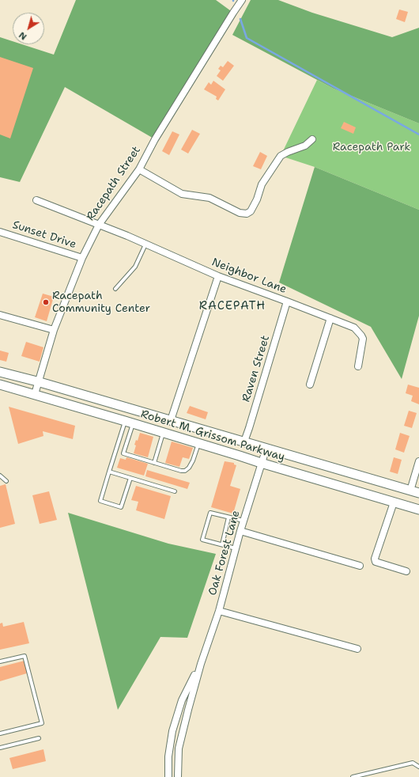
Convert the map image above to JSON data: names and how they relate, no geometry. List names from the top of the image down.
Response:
{
  "streets": {
    "main road": ["Robert M. Grissom Parkway"],
    "street": [
      "Racepath Street",
      "Sunset Drive",
      "Neighbor Lane",
      "Raven Street",
      "Oak Forest Lane"
    ]
  },
  "crossings": [
    ["Racepath Street", "Sunset Drive"],
    ["Racepath Street", "Neighbor Lane"],
    ["Racepath Street", "Robert M. Grissom Parkway"],
    ["Neighbor Lane", "Raven Street"],
    ["Raven Street", "Robert M. Grissom Parkway"],
    ["Robert M. Grissom Parkway", "Oak Forest Lane"]
  ],
  "districts": ["RACEPATH"],
  "parks": ["Racepath Park"],
  "places": ["Racepath Community Center"],
  "north": "bottom left"
}
